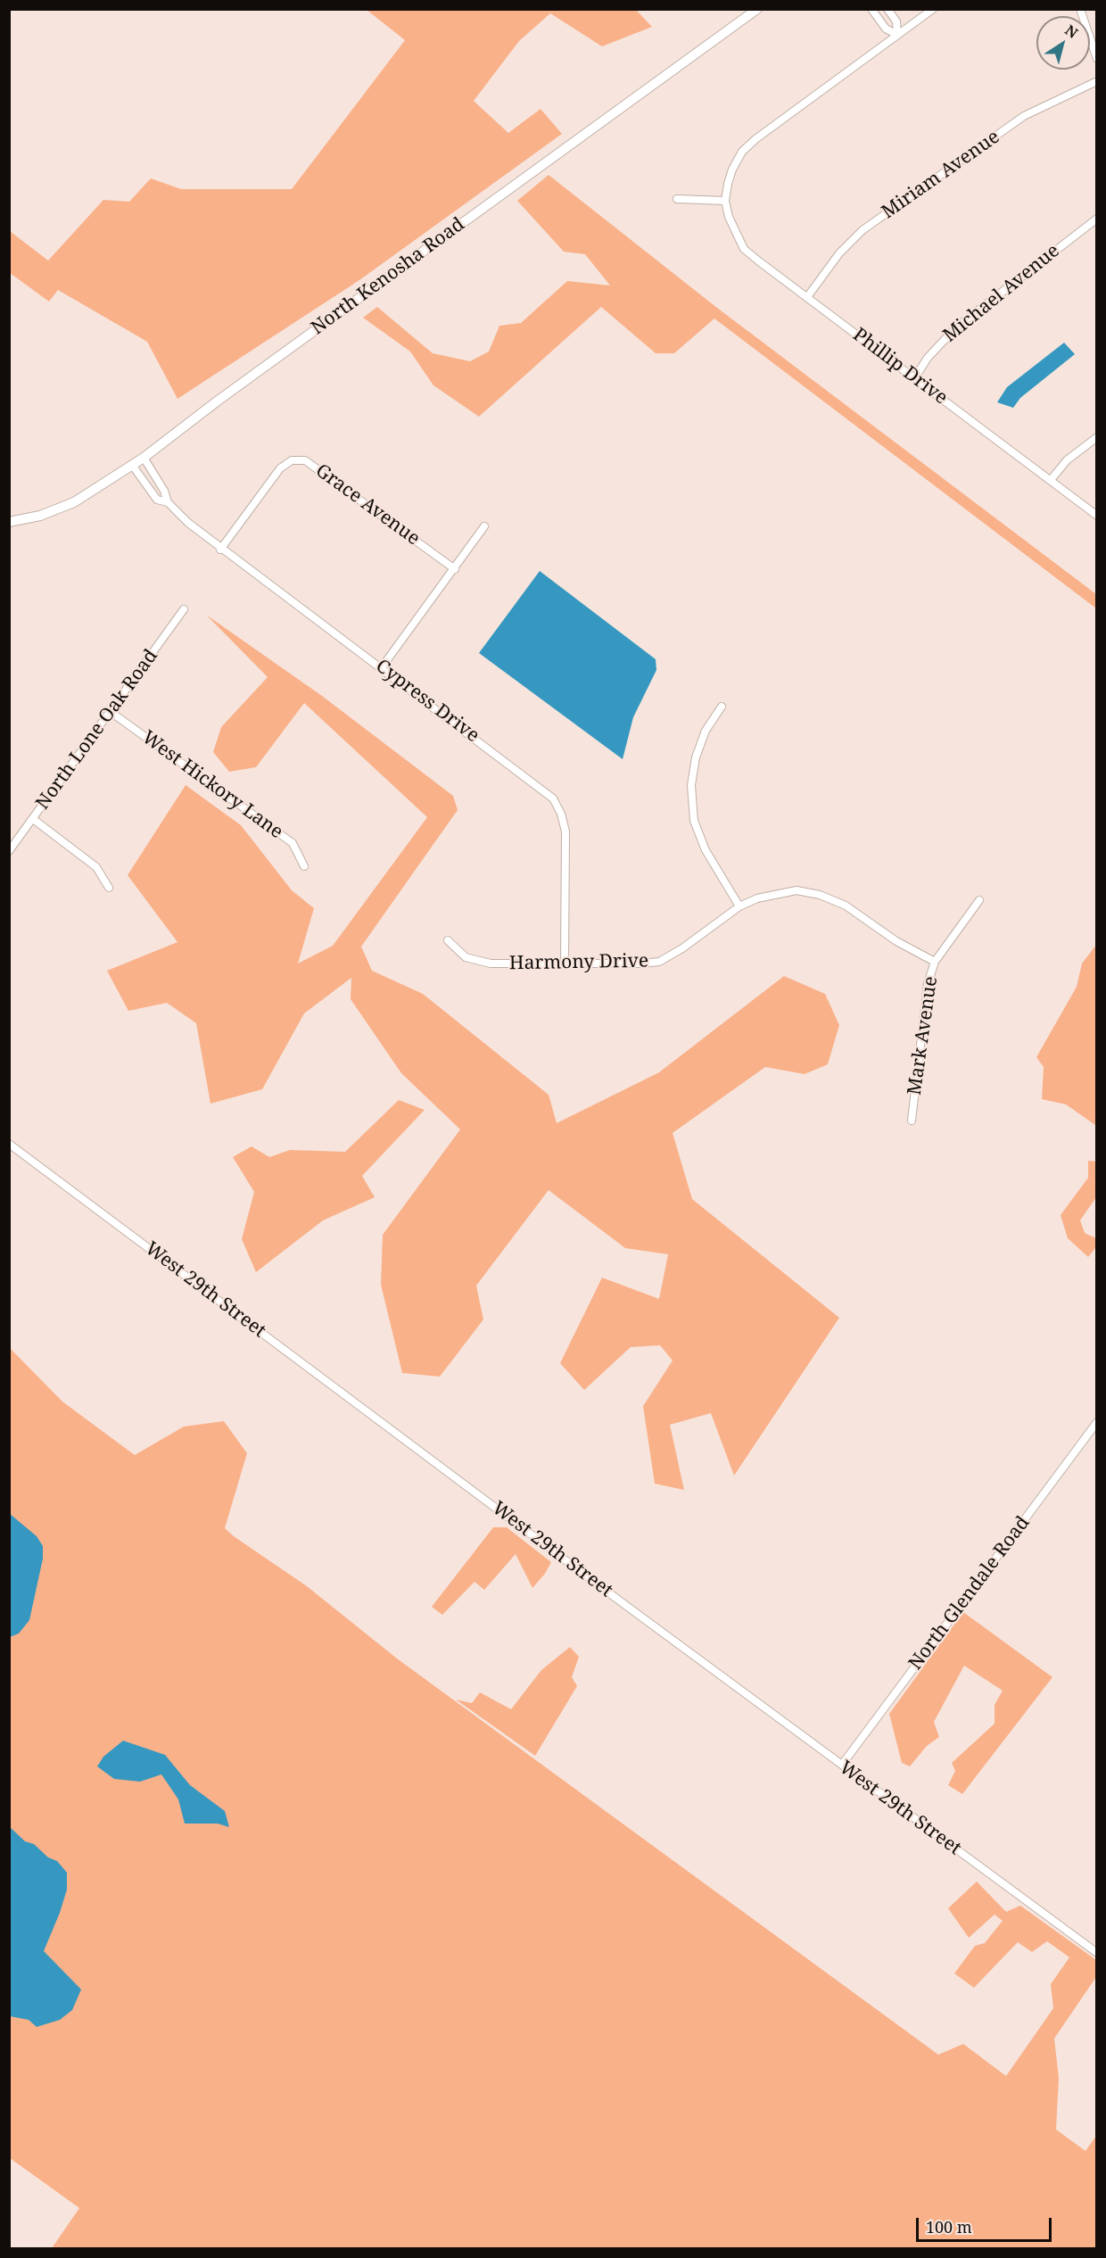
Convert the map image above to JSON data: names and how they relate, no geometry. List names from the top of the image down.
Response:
{
  "streets": {
    "street": [
      "Miriam Avenue",
      "North Kenosha Road",
      "Michael Avenue",
      "Phillip Drive",
      "Grace Avenue",
      "Cypress Drive",
      "North Lone Oak Road",
      "West Hickory Lane",
      "Harmony Drive",
      "Mark Avenue",
      "West 29th Street",
      "North Glendale Road"
    ]
  },
  "crossings": [
    ["Miriam Avenue", "Phillip Drive"],
    ["North Kenosha Road", "Cypress Drive"],
    ["Michael Avenue", "Phillip Drive"],
    ["Grace Avenue", "Cypress Drive"],
    ["Cypress Drive", "Harmony Drive"],
    ["North Lone Oak Road", "West Hickory Lane"],
    ["Harmony Drive", "Mark Avenue"],
    ["West 29th Street", "North Glendale Road"]
  ],
  "scale_bar": "100 m",
  "north": "top right"
}
